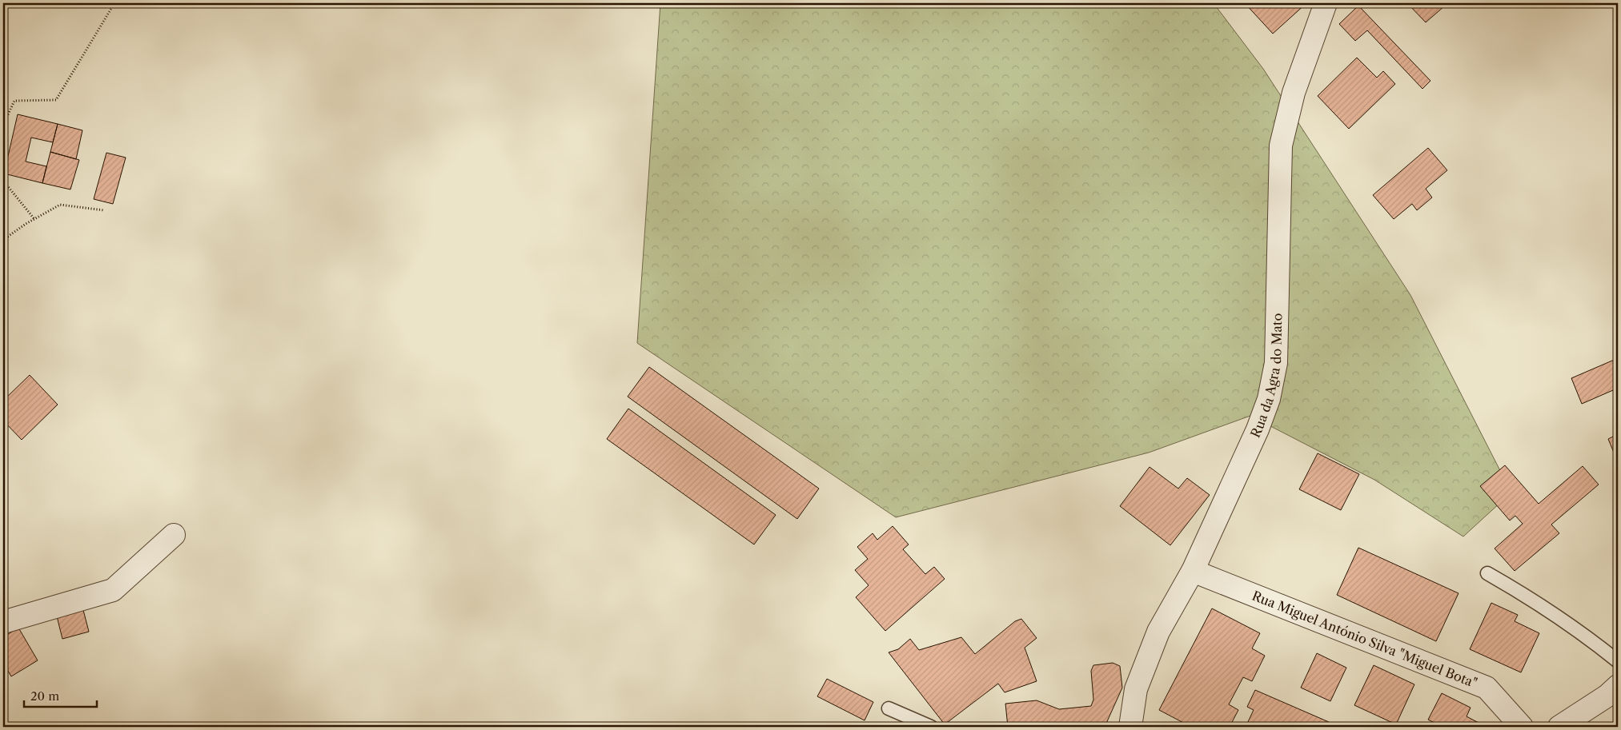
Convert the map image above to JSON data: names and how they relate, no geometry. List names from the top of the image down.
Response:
{
  "streets": {
    "street": ["Rua da Agra do Mato", "Rua Miguel António Silva \"Miguel Bota\""]
  },
  "crossings": [
    ["Rua da Agra do Mato", "Rua Miguel António Silva \"Miguel Bota\""]
  ],
  "scale_bar": "20 m"
}
